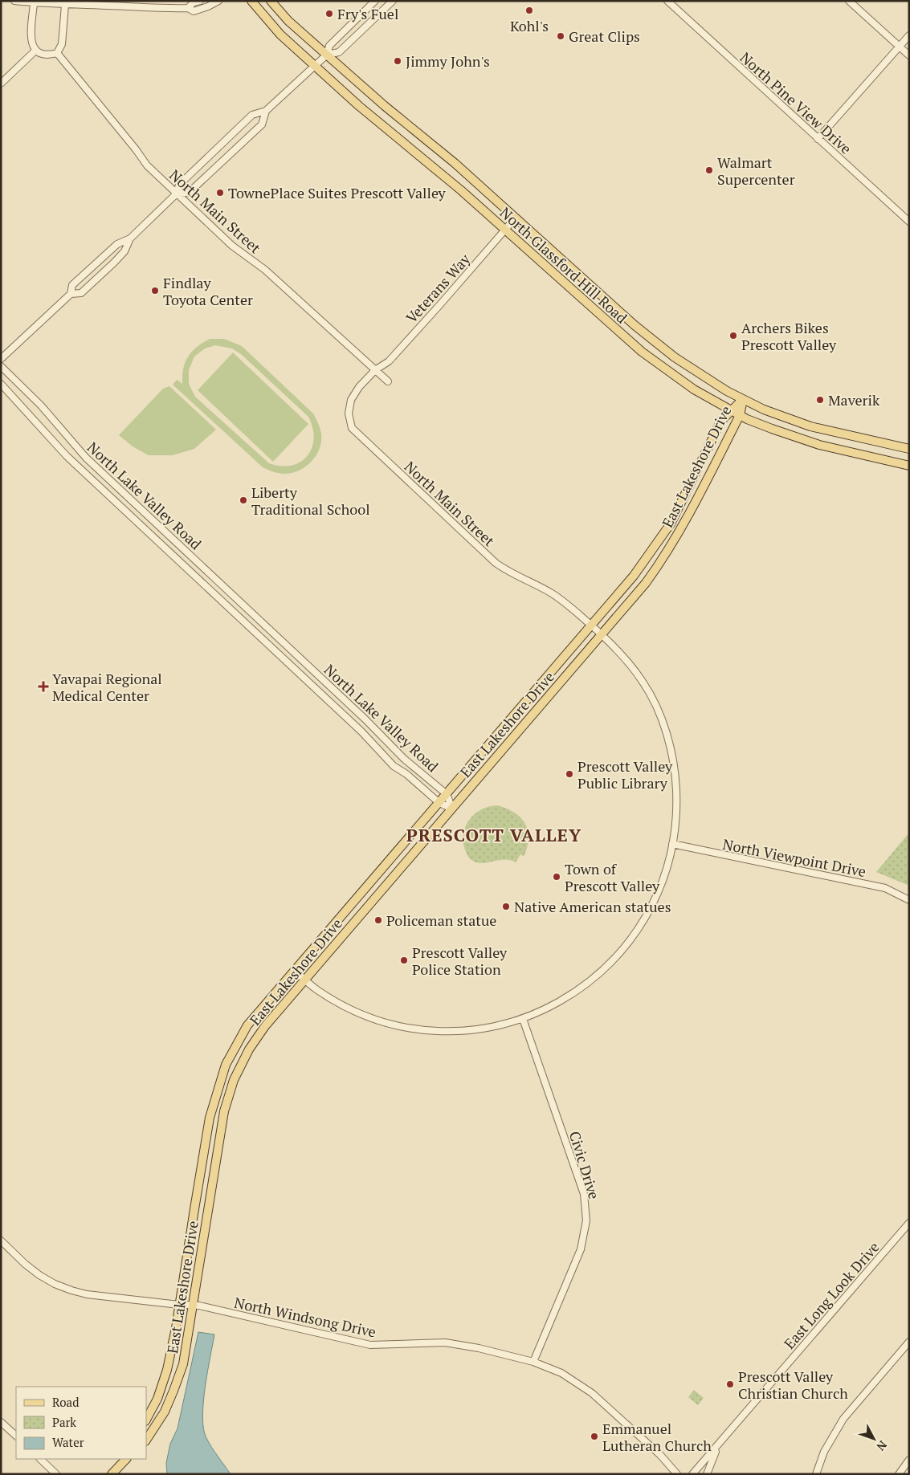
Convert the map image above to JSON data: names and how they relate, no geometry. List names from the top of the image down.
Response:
{
  "streets": {
    "main road": ["North Glassford Hill Road", "East Lakeshore Drive"],
    "street": [
      "North Pine View Drive",
      "North Main Street",
      "Veterans Way",
      "North Lake Valley Road",
      "North Viewpoint Drive",
      "Civic Drive",
      "East Long Look Drive",
      "North Windsong Drive"
    ]
  },
  "crossings": [
    ["North Main Street", "Veterans Way"],
    ["North Main Street", "East Lakeshore Drive"],
    ["North Main Street", "North Viewpoint Drive"],
    ["North Main Street", "Civic Drive"],
    ["North Glassford Hill Road", "Veterans Way"],
    ["North Glassford Hill Road", "East Lakeshore Drive"],
    ["East Lakeshore Drive", "North Lake Valley Road"],
    ["East Lakeshore Drive", "North Windsong Drive"],
    ["Civic Drive", "North Windsong Drive"]
  ],
  "districts": ["PRESCOTT VALLEY"],
  "places": {
    "other": [
      "Kohl's",
      "Fry's Fuel",
      "Great Clips",
      "Jimmy John's",
      "Walmart Supercenter",
      "TownePlace Suites Prescott Valley",
      "Findlay Toyota Center",
      "Archers Bikes Prescott Valley",
      "Maverik",
      "Liberty Traditional School",
      "Prescott Valley Public Library",
      "Town of Prescott Valley",
      "Native American statues",
      "Policeman statue",
      "Prescott Valley Police Station",
      "Prescott Valley Christian Church",
      "Emmanuel Lutheran Church"
    ],
    "health": ["Yavapai Regional Medical Center"]
  },
  "legend": ["Road", "Park", "Water"],
  "north": "bottom right"
}
